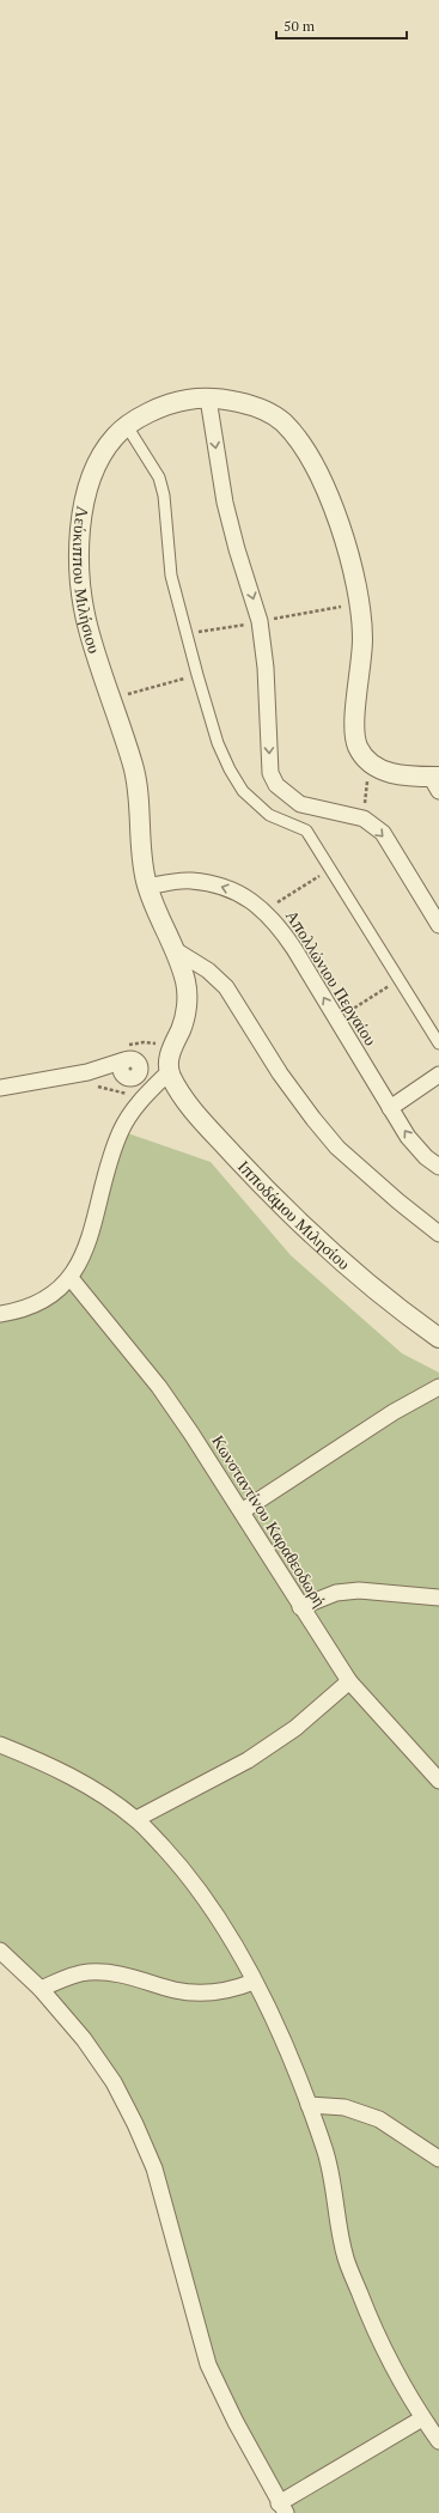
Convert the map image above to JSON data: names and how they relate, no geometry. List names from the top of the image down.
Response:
{
  "streets": {
    "street": [
      "Λεύκιππου Μιλήσιου",
      "Απολλώνιου Περγαίου",
      "Ιπποδάμου Μιλησίου",
      "Κωνσταντίνου Καραθεοδωρή"
    ]
  },
  "crossings": [
    ["Λεύκιππου Μιλήσιου", "Απολλώνιου Περγαίου"],
    ["Λεύκιππου Μιλήσιου", "Ιπποδάμου Μιλησίου"]
  ],
  "scale_bar": "50 m"
}
